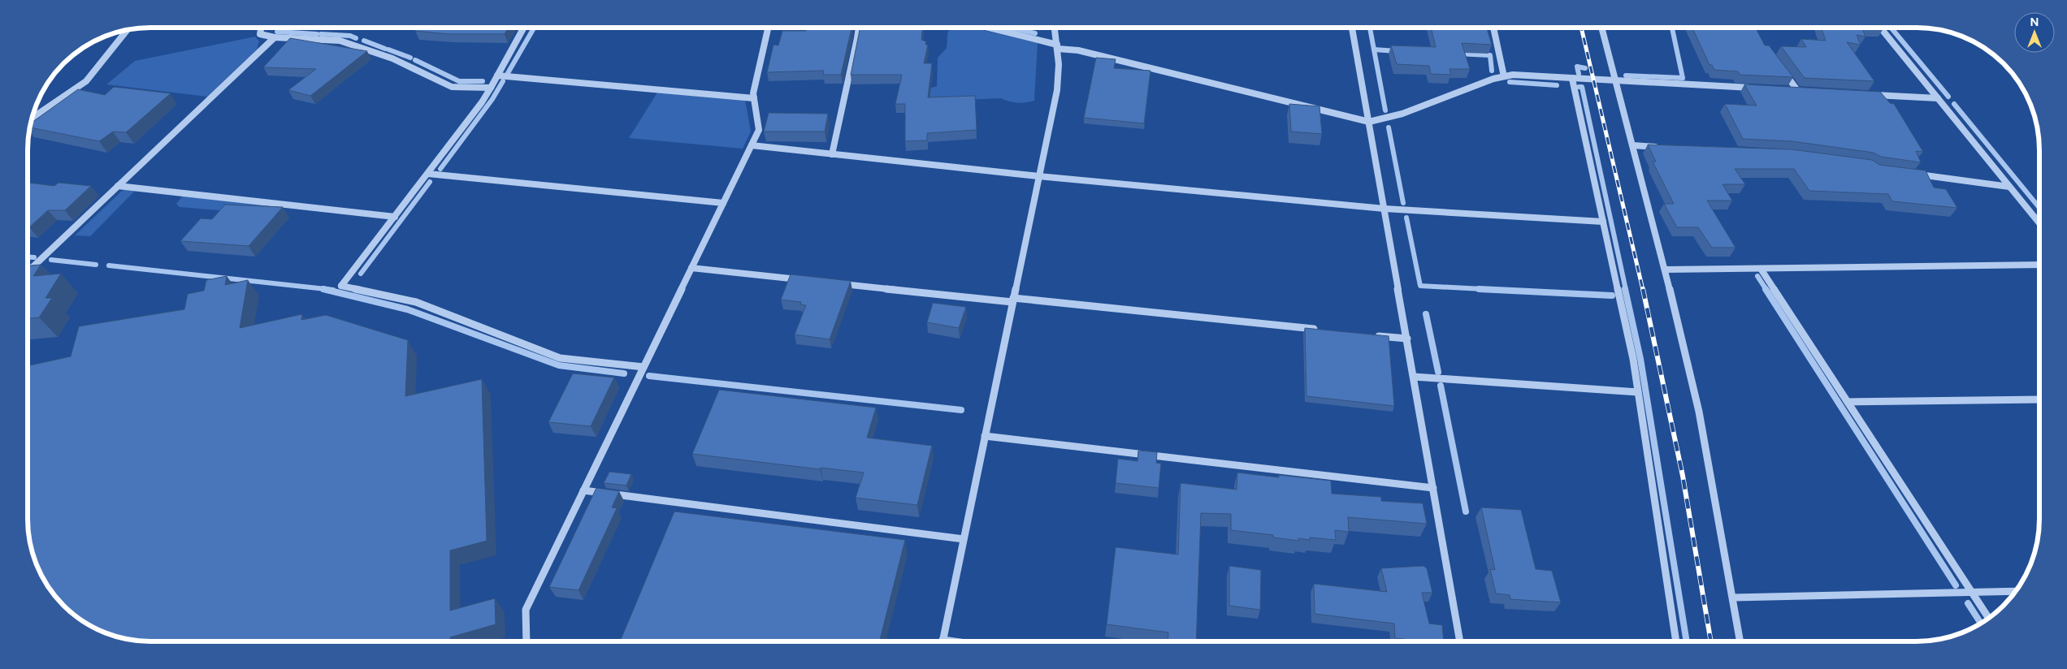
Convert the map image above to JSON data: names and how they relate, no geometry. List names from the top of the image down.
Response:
{
  "north": "top"
}
